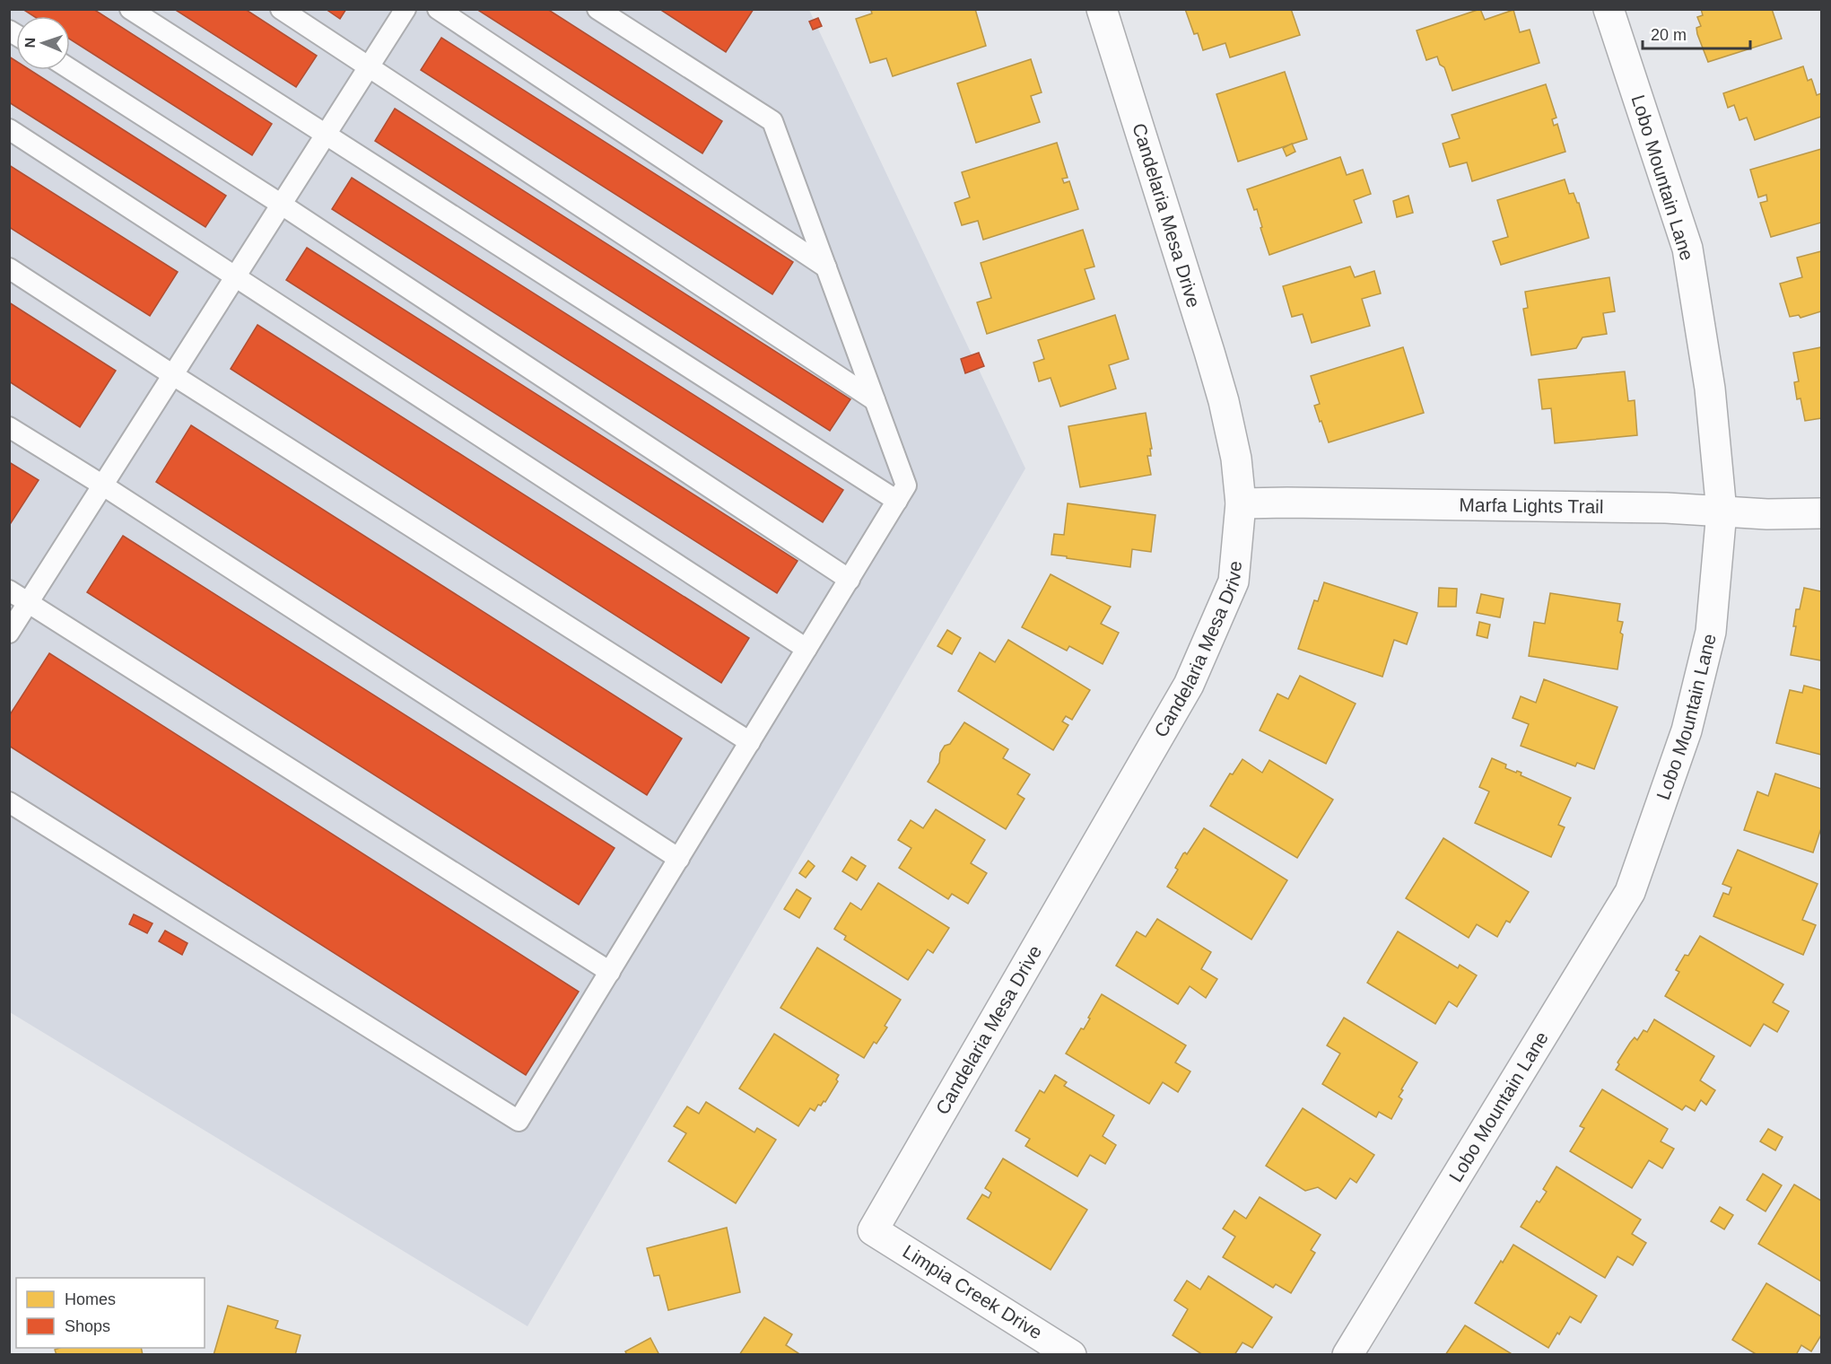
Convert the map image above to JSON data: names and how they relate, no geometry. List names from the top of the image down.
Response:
{
  "streets": {
    "street": [
      "Lobo Mountain Lane",
      "Candelaria Mesa Drive",
      "Marfa Lights Trail",
      "Limpia Creek Drive"
    ]
  },
  "crossings": [
    ["Lobo Mountain Lane", "Marfa Lights Trail"],
    ["Candelaria Mesa Drive", "Marfa Lights Trail"],
    ["Candelaria Mesa Drive", "Limpia Creek Drive"]
  ],
  "legend": ["Homes", "Shops"],
  "scale_bar": "20 m",
  "north": "left"
}
